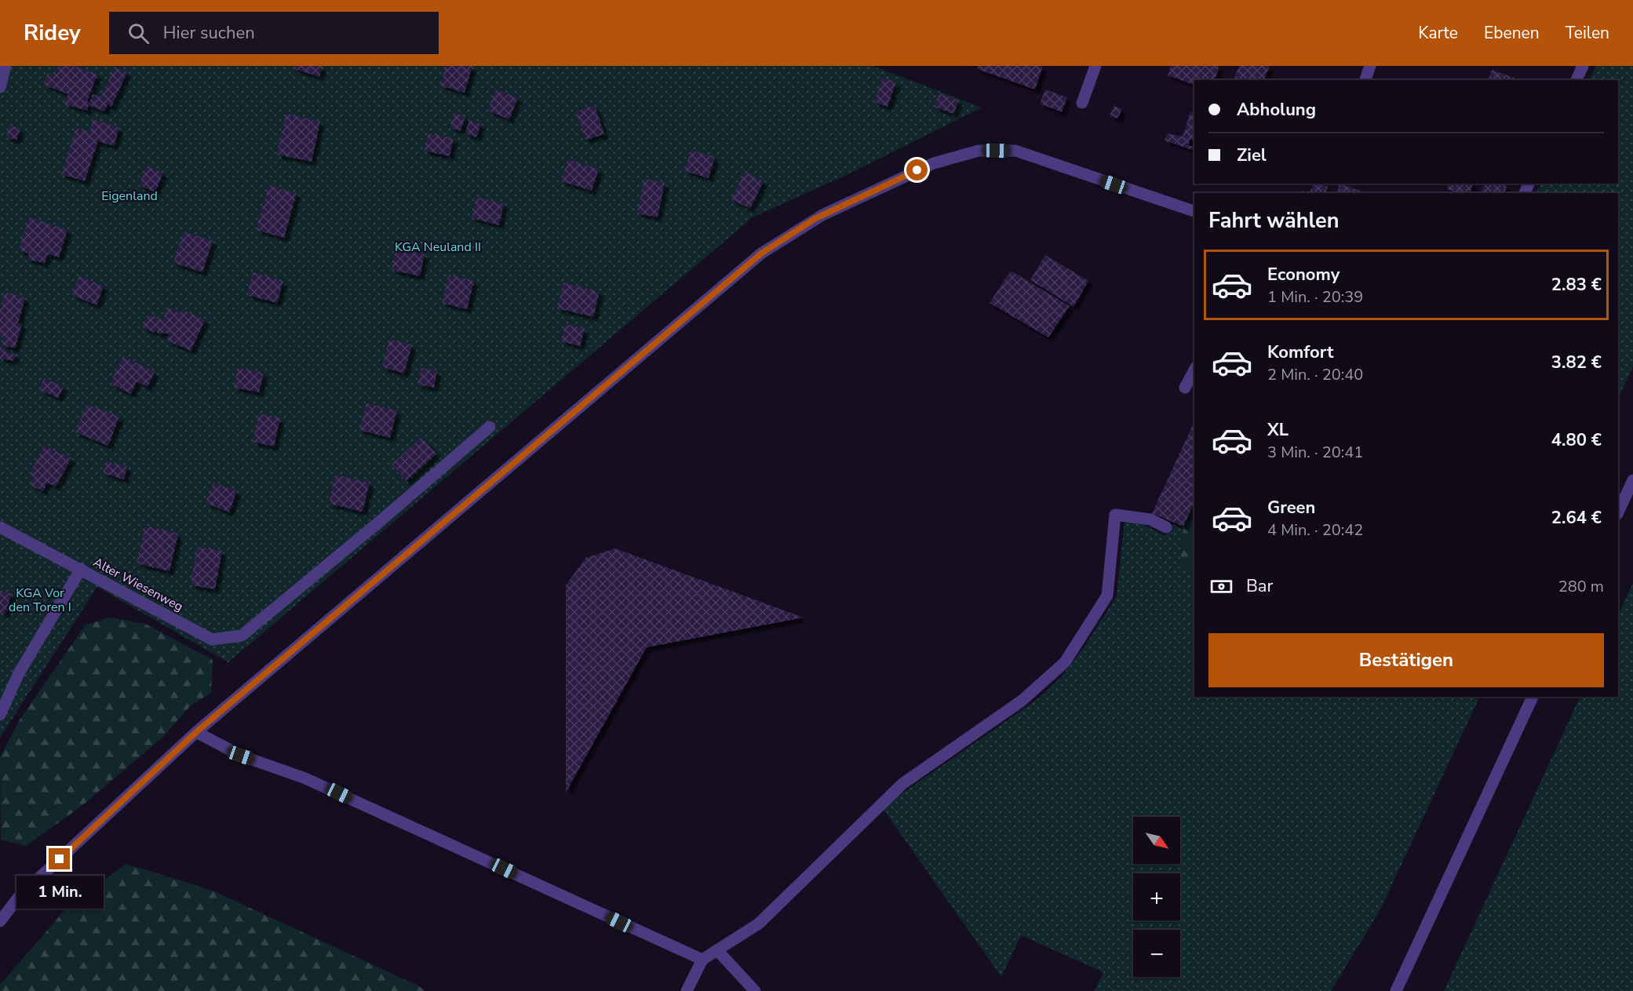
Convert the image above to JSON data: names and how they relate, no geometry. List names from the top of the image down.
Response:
{
  "streets": {
    "street": ["Alter Wiesenweg"]
  },
  "parks": ["Eigenland", "KGA Neuland II", "KGA Vor den Toren I"],
  "north": "bottom right",
  "page": {
    "header": "Ridey",
    "search": "Hier suchen",
    "nav": ["Karte", "Ebenen", "Teilen"],
    "banner": ["Abholung", "Ziel"],
    "heading": "Fahrt wählen",
    "list": [
      {
        "name": "Economy",
        "note": "1 Min. · 20:39",
        "value": "2.83 €"
      },
      {
        "name": "Komfort",
        "note": "2 Min. · 20:40",
        "value": "3.82 €"
      },
      {
        "name": "XL",
        "note": "3 Min. · 20:41",
        "value": "4.80 €"
      },
      {
        "name": "Green",
        "note": "4 Min. · 20:42",
        "value": "2.64 €"
      }
    ],
    "pay": ["Bar", "280 m"],
    "buttons": "Bestätigen",
    "map_buttons": ["+", "−"],
    "bubble": "1 Min."
  }
}
